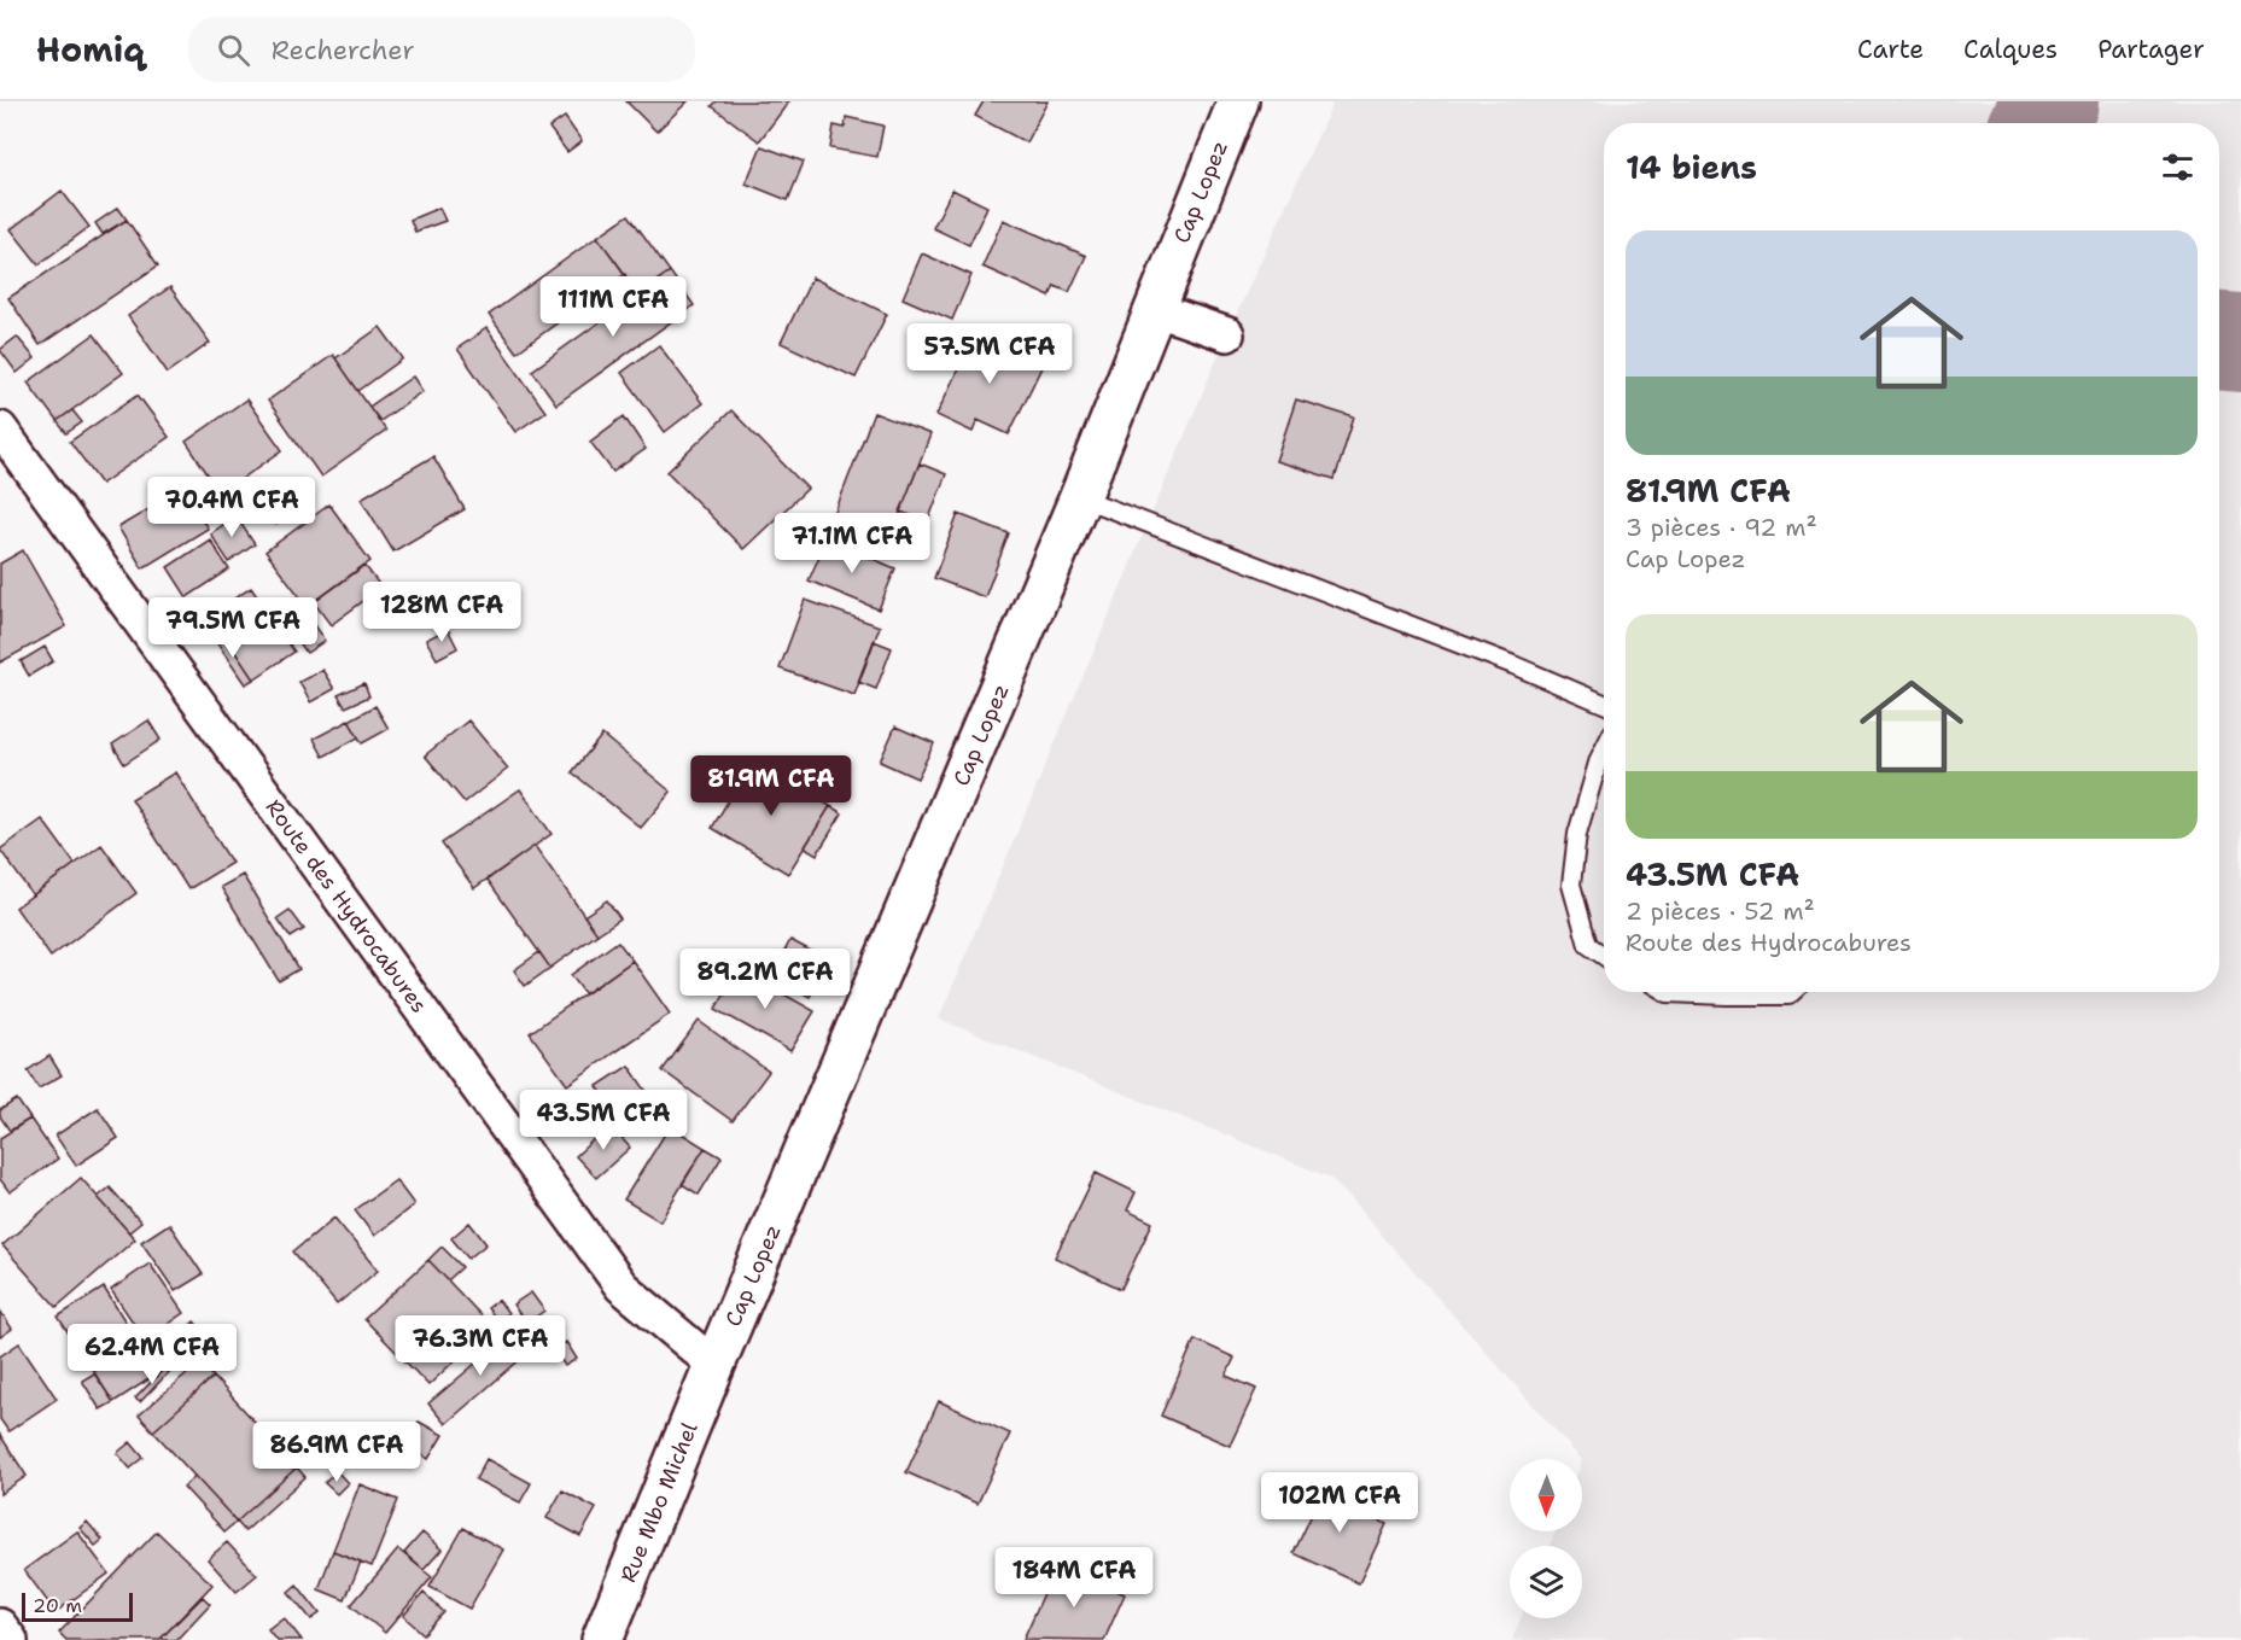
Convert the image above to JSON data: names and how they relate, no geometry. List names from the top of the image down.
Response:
{
  "streets": {
    "street": ["Cap Lopez", "Route des Hydrocabures", "Rue Mbo Michel"]
  },
  "crossings": [
    ["Cap Lopez", "Route des Hydrocabures"],
    ["Cap Lopez", "Rue Mbo Michel"],
    ["Route des Hydrocabures", "Rue Mbo Michel"]
  ],
  "scale_bar": "20 m",
  "north": "bottom",
  "page": {
    "header": "Homiq",
    "search": "Rechercher",
    "nav": ["Carte", "Calques", "Partager"],
    "heading": "14 biens",
    "list": [
      {
        "name": "81.9M CFA",
        "note": "3 pièces · 92 m² · Cap Lopez"
      },
      {
        "name": "43.5M CFA",
        "note": "2 pièces · 52 m² · Route des Hydrocabures"
      }
    ],
    "price": [
      "111M CFA",
      "57.5M CFA",
      "70.4M CFA",
      "71.1M CFA",
      "128M CFA",
      "79.5M CFA",
      "81.9M CFA",
      "89.2M CFA",
      "43.5M CFA",
      "76.3M CFA",
      "62.4M CFA",
      "86.9M CFA",
      "102M CFA",
      "184M CFA"
    ],
    "scale": "20 m"
  }
}
